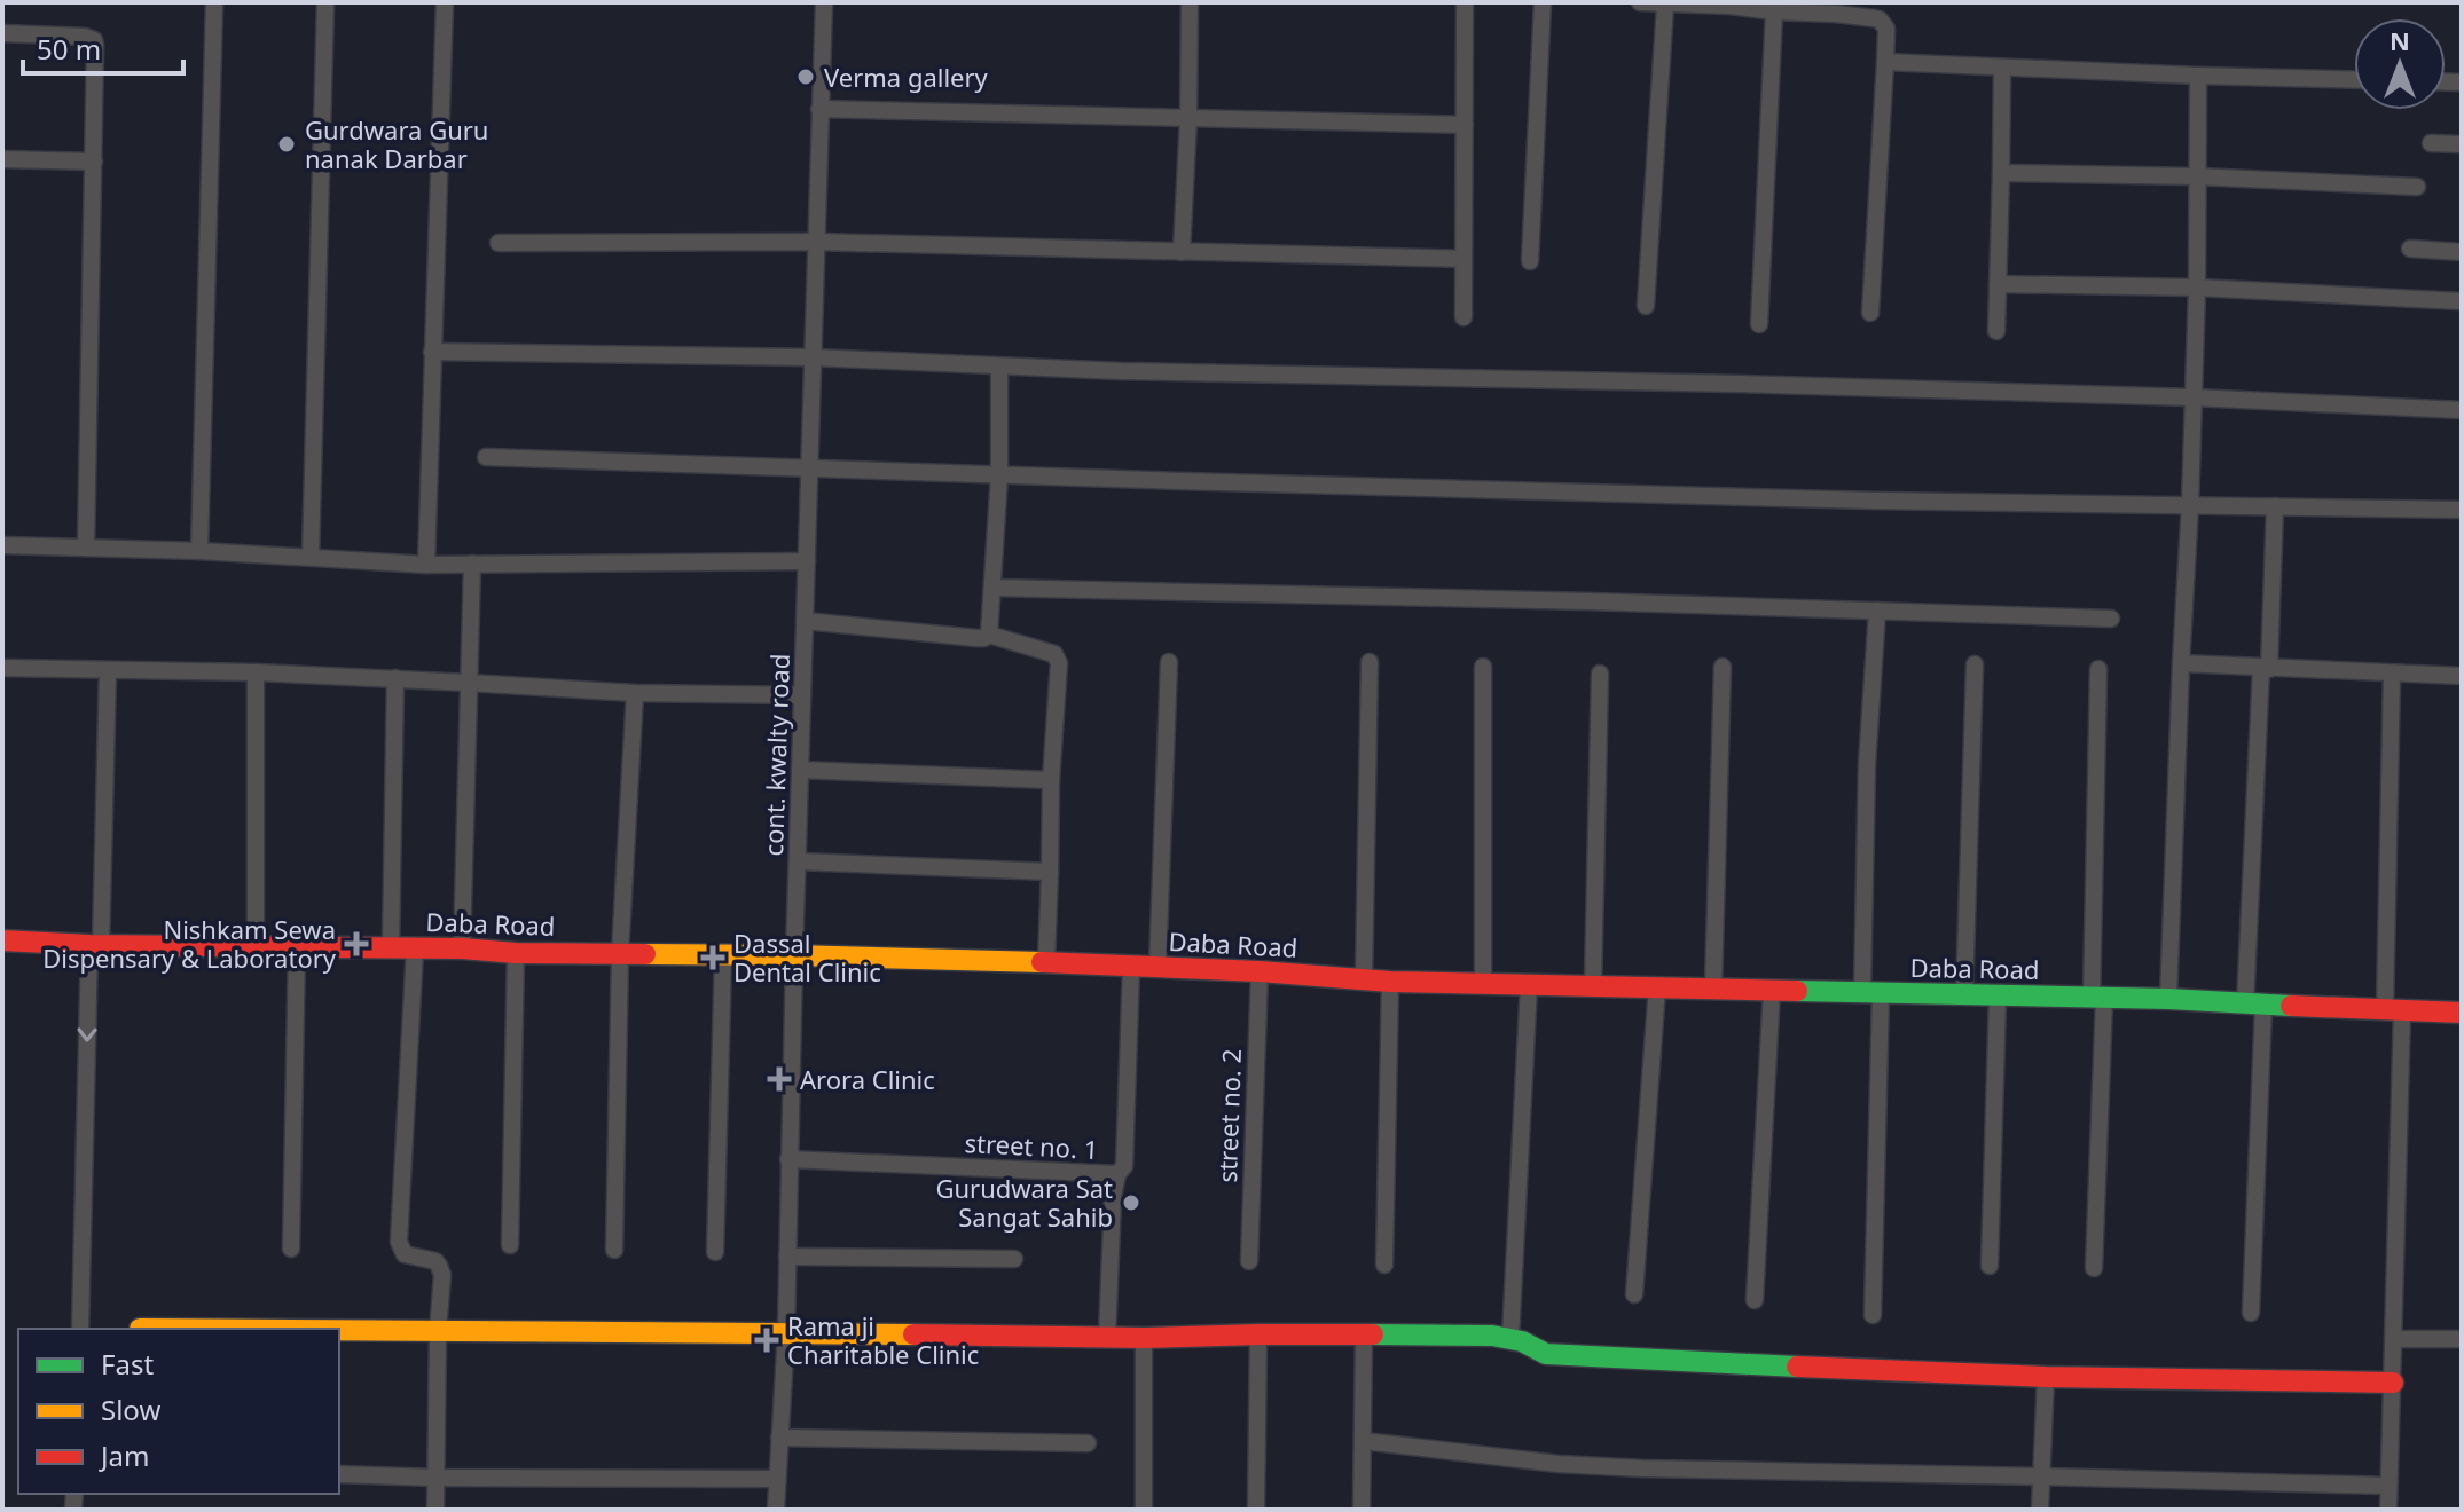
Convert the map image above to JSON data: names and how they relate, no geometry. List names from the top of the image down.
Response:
{
  "streets": {
    "street": [
      "cont. kwalty road",
      "Daba Road",
      "street no. 2",
      "street no. 1"
    ]
  },
  "crossings": [
    ["cont. kwalty road", "Daba Road"],
    ["cont. kwalty road", "street no. 1"],
    ["Daba Road", "street no. 2"],
    ["Daba Road", "street no. 1"]
  ],
  "places": {
    "other": ["Verma gallery", "Gurdwara Guru nanak Darbar", "Gurudwara Sat Sangat Sahib"],
    "health": [
      "Nishkam Sewa Dispensary & Laboratory",
      "Dassal Dental Clinic",
      "Arora Clinic",
      "Rama ji Charitable Clinic"
    ]
  },
  "legend": ["Fast", "Slow", "Jam"],
  "scale_bar": "50 m",
  "north": "top"
}
